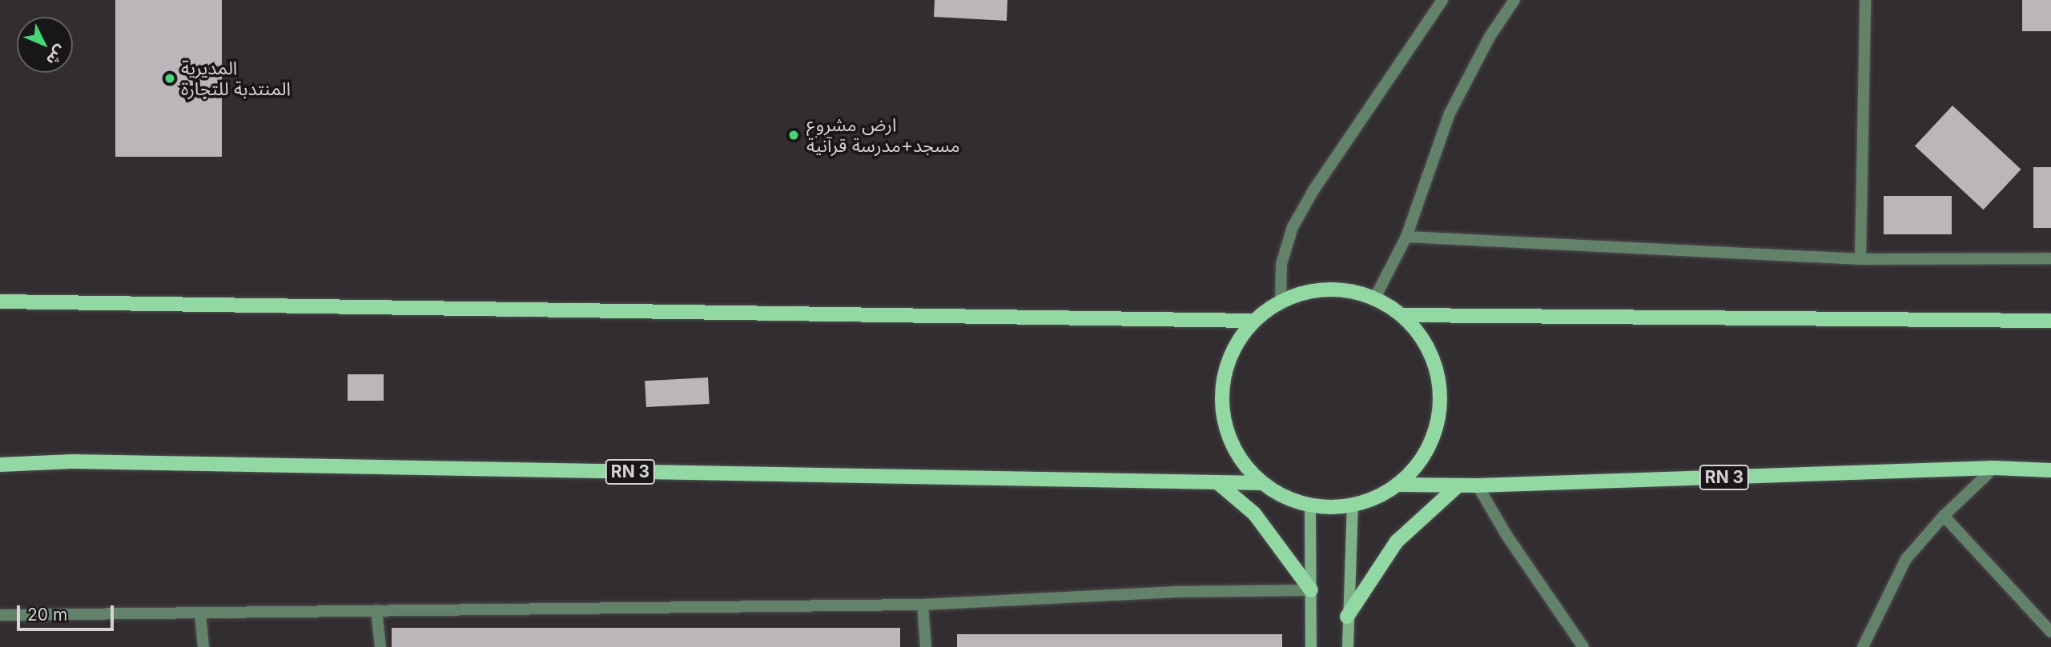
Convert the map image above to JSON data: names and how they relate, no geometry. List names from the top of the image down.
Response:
{
  "streets": {
    "main road": ["RN 3"]
  },
  "places": ["المديرية المنتدبة للتجارة", "ارض مشروع مسجد+مدرسة قرآنية"],
  "scale_bar": "20 m",
  "north": "bottom right"
}
